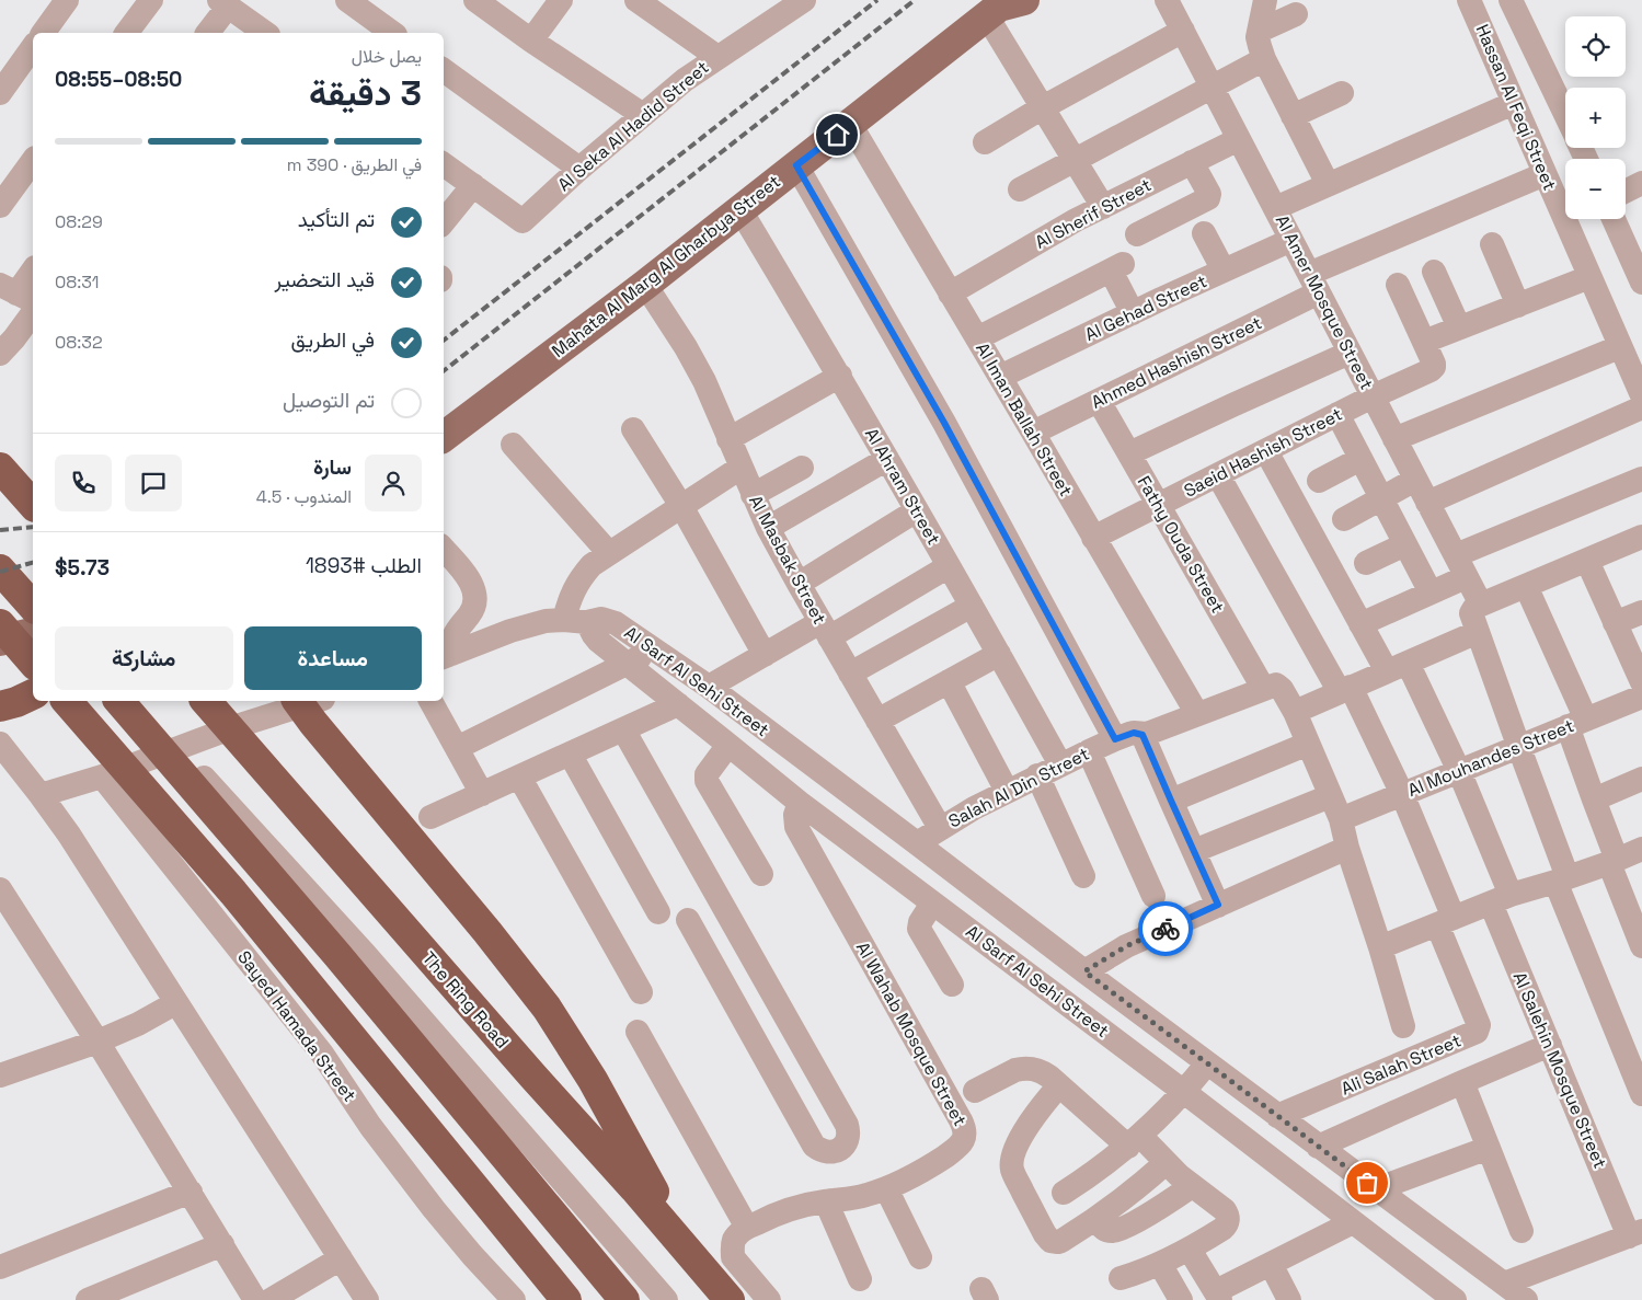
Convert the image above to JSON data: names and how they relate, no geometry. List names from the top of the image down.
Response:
{
  "streets": {
    "highway": ["The Ring Road"],
    "main road": ["Mahata Al Marg Al Gharbya Street"],
    "street": [
      "Hassan Al Feqi Street",
      "Al Seka Al Hadid Street",
      "Al Sherif Street",
      "Al Amer Mosque Street",
      "Al Gehad Street",
      "Ahmed Hashish Street",
      "Al Iman Ballah Street",
      "Saeid Hashish Street",
      "Al Ahram Street",
      "Fathy Ouda Street",
      "Al Masbak Street",
      "Al Sarf Al Sehi Street",
      "Al Mouhandes Street",
      "Salah Al Din Street",
      "Sayed Hamada Street",
      "Al Wahab Mosque Street",
      "Ali Salah Street",
      "Al Salehin Mosque Street"
    ]
  },
  "crossings": [
    ["Hassan Al Feqi Street", "Ahmed Hashish Street"],
    ["Al Sherif Street", "Al Amer Mosque Street"],
    ["Al Sherif Street", "Al Iman Ballah Street"],
    ["Mahata Al Marg Al Gharbya Street", "Al Iman Ballah Street"],
    ["Mahata Al Marg Al Gharbya Street", "Al Ahram Street"],
    ["Mahata Al Marg Al Gharbya Street", "Al Masbak Street"],
    ["Al Amer Mosque Street", "Al Gehad Street"],
    ["Al Amer Mosque Street", "Ahmed Hashish Street"],
    ["Al Amer Mosque Street", "Saeid Hashish Street"],
    ["Al Gehad Street", "Al Iman Ballah Street"],
    ["Ahmed Hashish Street", "Al Iman Ballah Street"],
    ["Ahmed Hashish Street", "Fathy Ouda Street"],
    ["Al Iman Ballah Street", "Saeid Hashish Street"],
    ["Al Iman Ballah Street", "Salah Al Din Street"],
    ["Saeid Hashish Street", "Fathy Ouda Street"],
    ["Saeid Hashish Street", "Ali Salah Street"],
    ["Saeid Hashish Street", "Al Salehin Mosque Street"],
    ["Al Ahram Street", "Salah Al Din Street"],
    ["Fathy Ouda Street", "Salah Al Din Street"],
    ["Al Masbak Street", "Salah Al Din Street"],
    ["Al Sarf Al Sehi Street", "Salah Al Din Street"],
    ["Al Sarf Al Sehi Street", "Al Wahab Mosque Street"],
    ["Al Sarf Al Sehi Street", "Ali Salah Street"],
    ["Al Mouhandes Street", "Ali Salah Street"],
    ["Al Mouhandes Street", "Al Salehin Mosque Street"]
  ],
  "page": {
    "map_buttons": ["+", "−"],
    "heading": ["3 دقيقة", "يصل خلال", "08:50–08:55"],
    "panel": [
      "سارة",
      "المندوب · 4.5",
      "الطلب #1893",
      "$5.73"
    ],
    "bar": "في الطريق · 390 m",
    "list": [
      ["تم التأكيد", "08:29"],
      ["قيد التحضير", "08:31"],
      ["في الطريق", "08:32"],
      "تم التوصيل"
    ],
    "buttons": ["مساعدة", "مشاركة"]
  }
}
